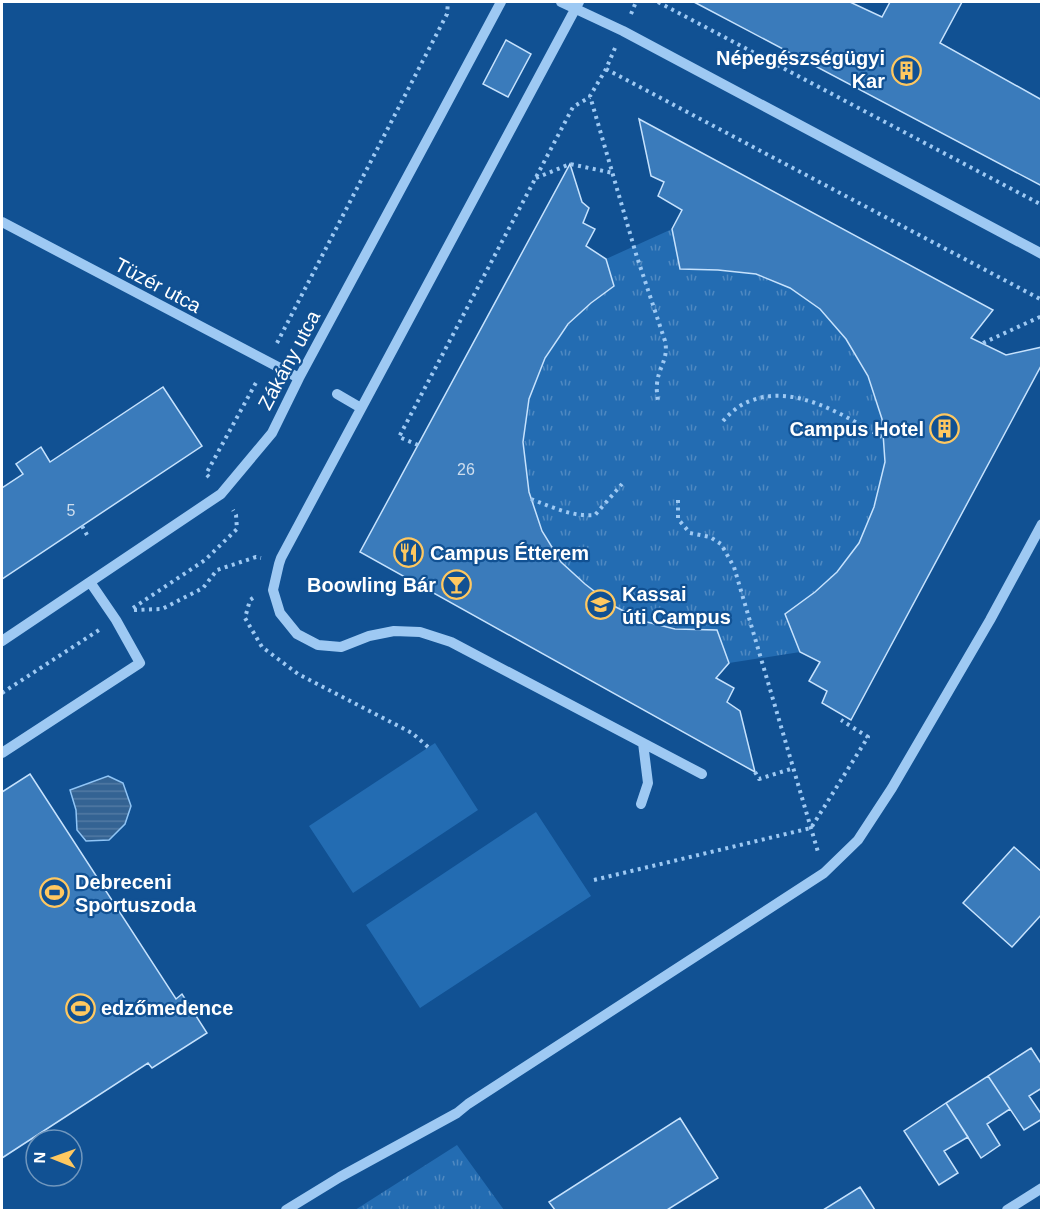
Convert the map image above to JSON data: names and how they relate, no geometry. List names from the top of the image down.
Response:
{
  "streets": {
    "street": ["Tüzér utca", "Zákány utca"]
  },
  "crossings": [
    ["Tüzér utca", "Zákány utca"]
  ],
  "places": {
    "building": ["Népegészségügyi Kar", "Campus Hotel"],
    "restaurant": ["Campus Étterem"],
    "bar": ["Boowling Bár"],
    "school or university": ["Kassai úti Campus"],
    "sports": ["Debreceni Sportuszoda", "edzőmedence"]
  },
  "house_numbers": ["26", "5"],
  "north": "left"
}
